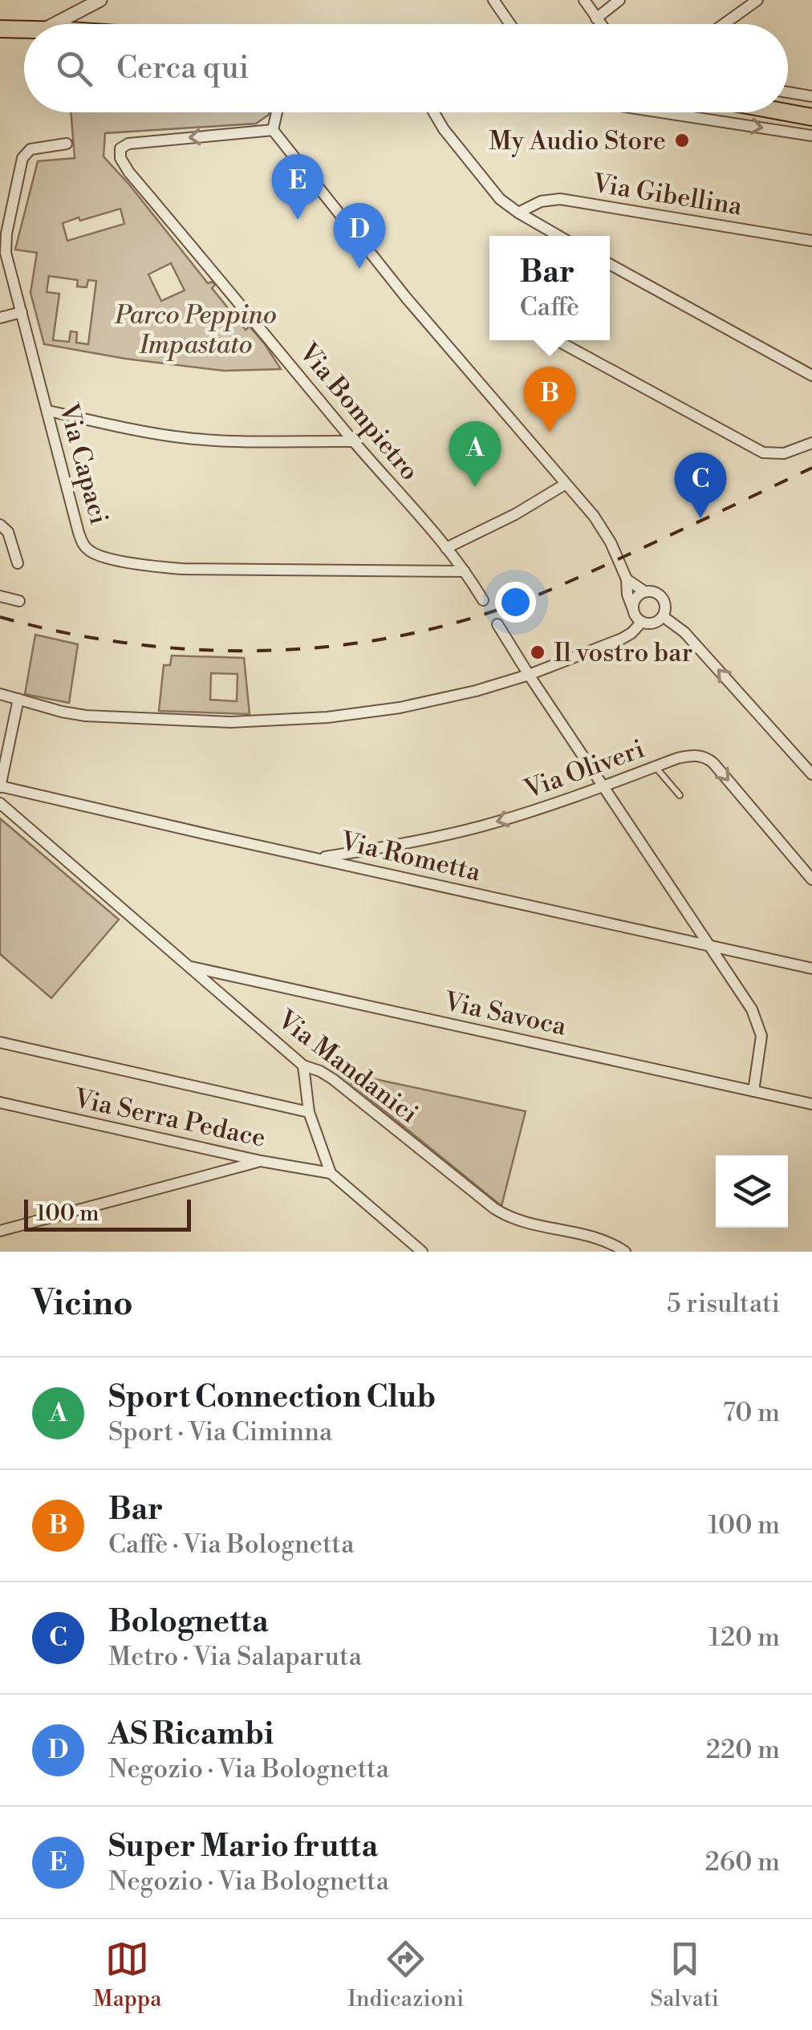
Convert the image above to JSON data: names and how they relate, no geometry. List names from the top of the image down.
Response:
{
  "streets": {
    "street": [
      "Via Gibellina",
      "Via Bompietro",
      "Via Capaci",
      "Via Oliveri",
      "Via Rometta",
      "Via Savoca",
      "Via Mandanici",
      "Via Serra Pedace"
    ]
  },
  "crossings": [
    ["Via Bompietro", "Via Capaci"],
    ["Via Oliveri", "Via Rometta"],
    ["Via Savoca", "Via Mandanici"]
  ],
  "parks": ["Parco Peppino Impastato"],
  "places": ["My Audio Store", "Il vostro bar"],
  "scale_bar": "100 m",
  "page": {
    "search": "Cerca qui",
    "pins": [
      "E",
      "D",
      "B",
      "A",
      "C"
    ],
    "popup": ["Bar", "Caffè"],
    "scale": "100 m",
    "heading": ["Vicino", "5 risultati"],
    "list": [
      {
        "mark": "A",
        "name": "Sport Connection Club",
        "note": "Sport · Via Ciminna",
        "value": "70 m"
      },
      {
        "mark": "B",
        "name": "Bar",
        "note": "Caffè · Via Bolognetta",
        "value": "100 m"
      },
      {
        "mark": "C",
        "name": "Bolognetta",
        "note": "Metro · Via Salaparuta",
        "value": "120 m"
      },
      {
        "mark": "D",
        "name": "AS Ricambi",
        "note": "Negozio · Via Bolognetta",
        "value": "220 m"
      },
      {
        "mark": "E",
        "name": "Super Mario frutta",
        "note": "Negozio · Via Bolognetta",
        "value": "260 m"
      }
    ],
    "nav": ["Mappa", "Indicazioni", "Salvati"]
  }
}
